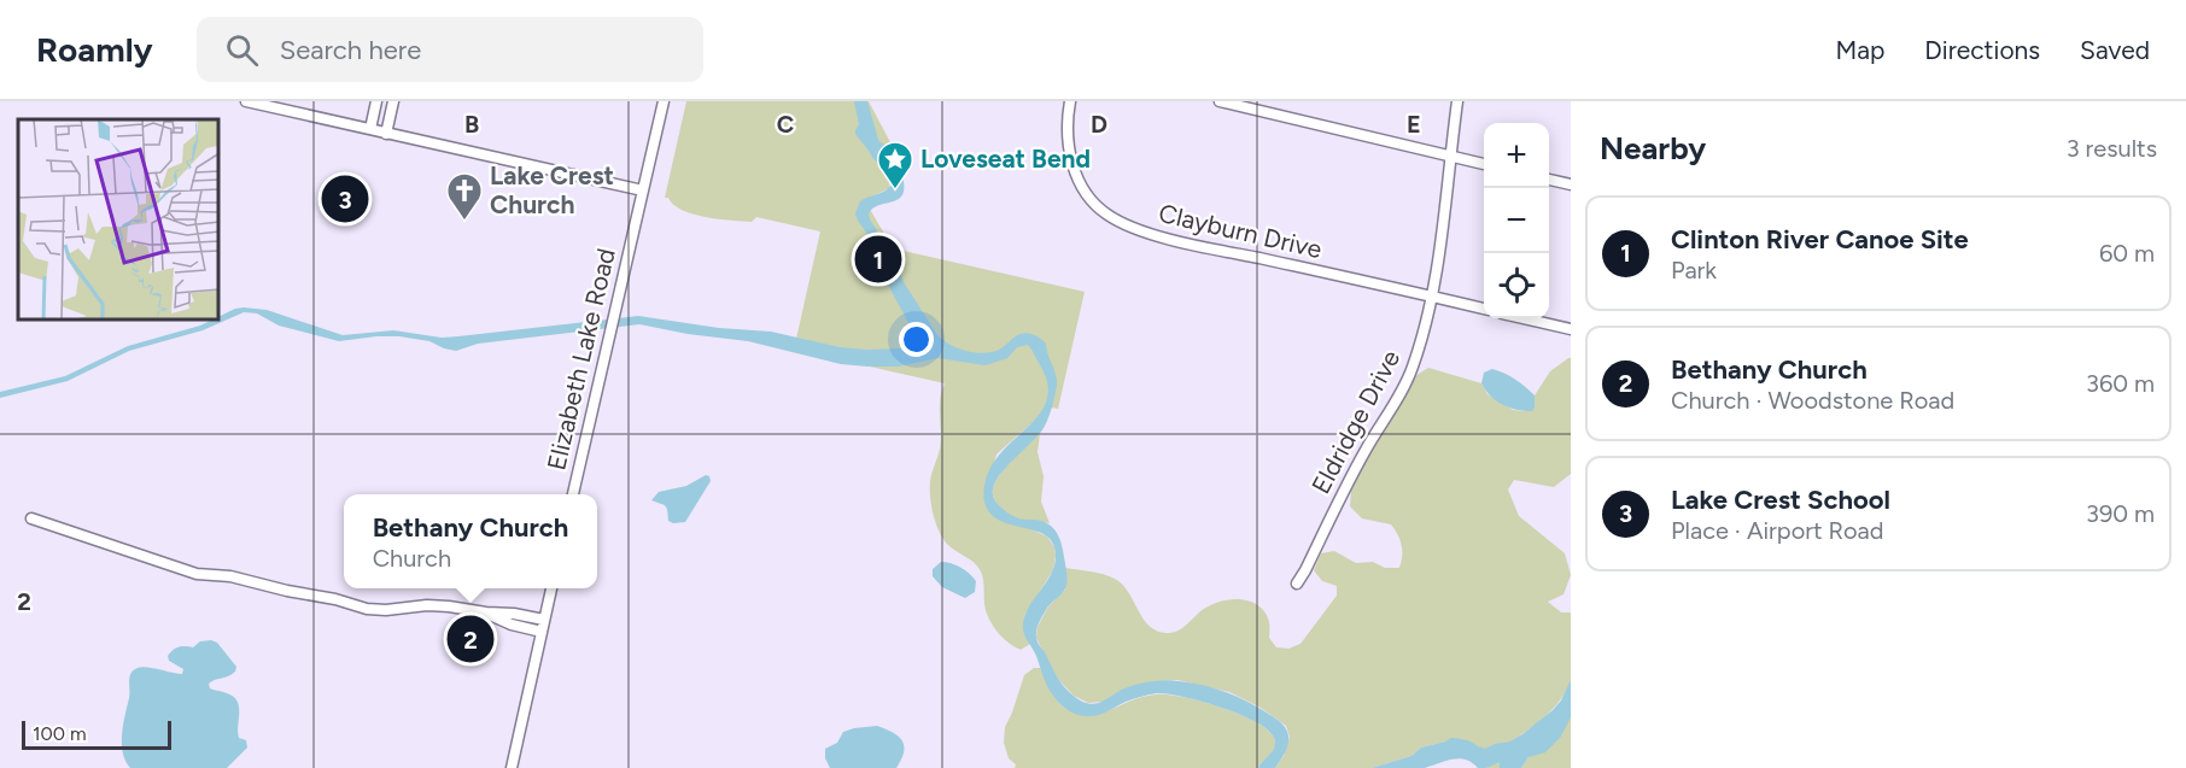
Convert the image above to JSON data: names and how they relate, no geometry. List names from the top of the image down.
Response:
{
  "streets": {
    "street": ["Clayburn Drive", "Elizabeth Lake Road", "Eldridge Drive"]
  },
  "crossings": [
    ["Clayburn Drive", "Eldridge Drive"]
  ],
  "places": {
    "place": ["Loveseat Bend"],
    "church": ["Lake Crest Church"]
  },
  "scale_bar": "100 m",
  "page": {
    "header": "Roamly",
    "search": "Search here",
    "nav": ["Map", "Directions", "Saved"],
    "heading": ["Nearby", "3 results"],
    "map_buttons": ["+", "−"],
    "pins": ["3", "1", "2"],
    "list": [
      {
        "mark": "1",
        "name": "Clinton River Canoe Site",
        "note": "Park",
        "value": "60 m"
      },
      {
        "mark": "2",
        "name": "Bethany Church",
        "note": "Church · Woodstone Road",
        "value": "360 m"
      },
      {
        "mark": "3",
        "name": "Lake Crest School",
        "note": "Place · Airport Road",
        "value": "390 m"
      }
    ],
    "popup": ["Bethany Church", "Church"],
    "scale": "100 m"
  },
  "grid": {
    "columns": [
      "B",
      "C",
      "D",
      "E"
    ],
    "rows": ["2"]
  }
}
